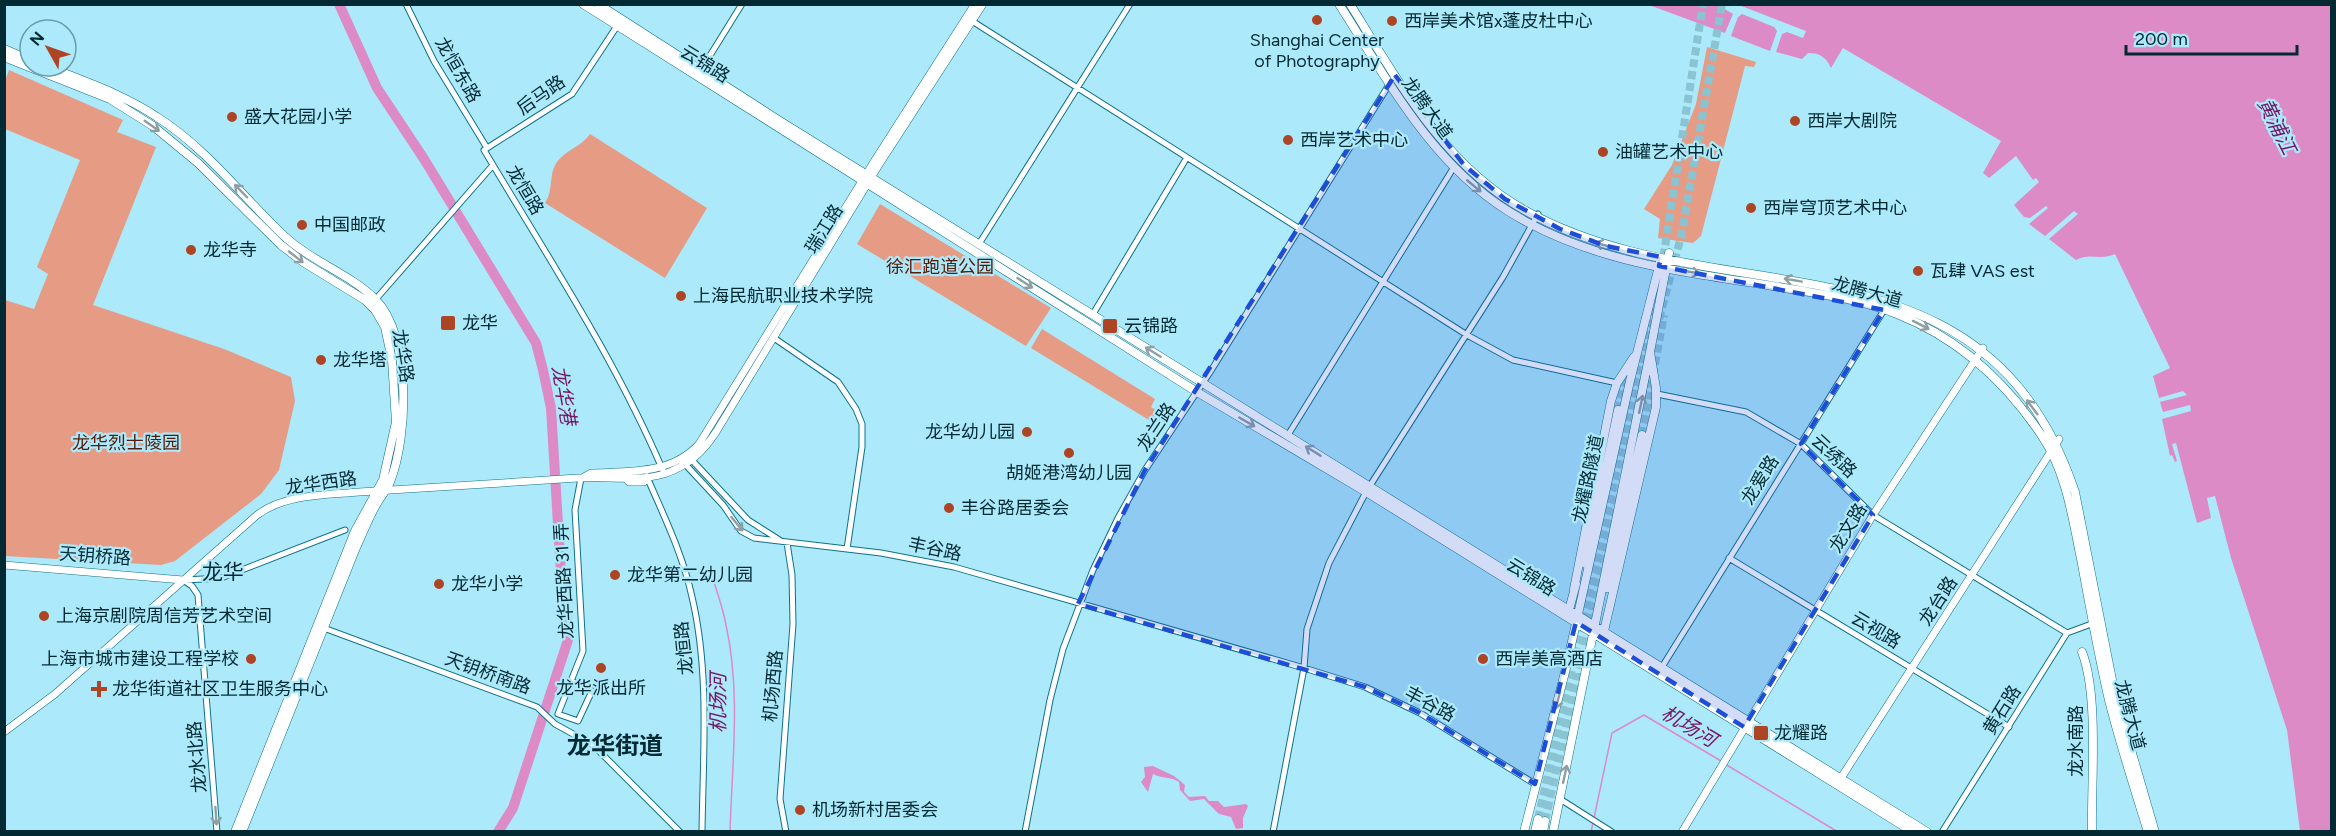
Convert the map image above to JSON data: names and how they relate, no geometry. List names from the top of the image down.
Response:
{
  "streets": {
    "main road": [
      "云锦路",
      "龙腾大道",
      "龙华路",
      "龙耀路隧道",
      "龙水南路"
    ],
    "street": [
      "龙恒东路",
      "后马路",
      "龙恒路",
      "瑞江路",
      "龙兰路",
      "云绣路",
      "龙爱路",
      "龙华西路",
      "龙文路",
      "丰谷路",
      "天钥桥路",
      "龙华西路 31 弄",
      "龙台路",
      "云视路",
      "天钥桥南路",
      "机场西路",
      "黄石路",
      "龙水北路"
    ]
  },
  "crossings": [
    ["云锦路", "后马路"],
    ["云锦路", "瑞江路"],
    ["云锦路", "龙兰路"],
    ["云锦路", "龙耀路隧道"],
    ["云锦路", "龙爱路"],
    ["云锦路", "龙文路"],
    ["云锦路", "龙台路"],
    ["龙恒东路", "后马路"],
    ["龙恒东路", "龙恒路"],
    ["后马路", "龙恒路"],
    ["龙腾大道", "龙兰路"],
    ["龙腾大道", "龙爱路"],
    ["龙腾大道", "龙文路"],
    ["龙腾大道", "龙台路"],
    ["龙恒路", "龙华西路"],
    ["瑞江路", "龙华西路"],
    ["瑞江路", "丰谷路"],
    ["龙华路", "龙华西路"],
    ["龙华路", "天钥桥南路"],
    ["龙兰路", "丰谷路"],
    ["云绣路", "龙爱路"],
    ["云绣路", "龙文路"],
    ["云绣路", "龙台路"],
    ["云绣路", "黄石路"],
    ["龙爱路", "云视路"],
    ["龙华西路", "丰谷路"],
    ["龙华西路", "天钥桥路"],
    ["龙华西路", "龙华西路 31 弄"],
    ["龙华西路", "龙水北路"],
    ["龙文路", "云视路"],
    ["丰谷路", "机场西路"],
    ["天钥桥路", "龙水北路"],
    ["龙台路", "云视路"],
    ["云视路", "黄石路"]
  ],
  "one_way": ["龙水北路"],
  "districts": ["龙华", "龙华街道"],
  "water": ["黄浦江", "龙华港", "机场河"],
  "parks": ["徐汇跑道公园", "龙华烈士陵园"],
  "places": {
    "other": [
      "Shanghai Center of Photography",
      "西岸美术馆x蓬皮杜中心",
      "盛大花园小学",
      "西岸大剧院",
      "西岸艺术中心",
      "油罐艺术中心",
      "西岸穹顶艺术中心",
      "中国邮政",
      "龙华寺",
      "瓦肆 VAS est",
      "上海民航职业技术学院",
      "龙华塔",
      "龙华幼儿园",
      "胡姬港湾幼儿园",
      "丰谷路居委会",
      "龙华第二幼儿园",
      "龙华小学",
      "上海京剧院周信芳艺术空间",
      "上海市城市建设工程学校",
      "西岸美高酒店",
      "龙华派出所",
      "机场新村居委会"
    ],
    "transit": ["龙华", "云锦路", "龙耀路"],
    "health": ["龙华街道社区卫生服务中心"]
  },
  "scale_bar": "200 m",
  "north": "top left"
}
